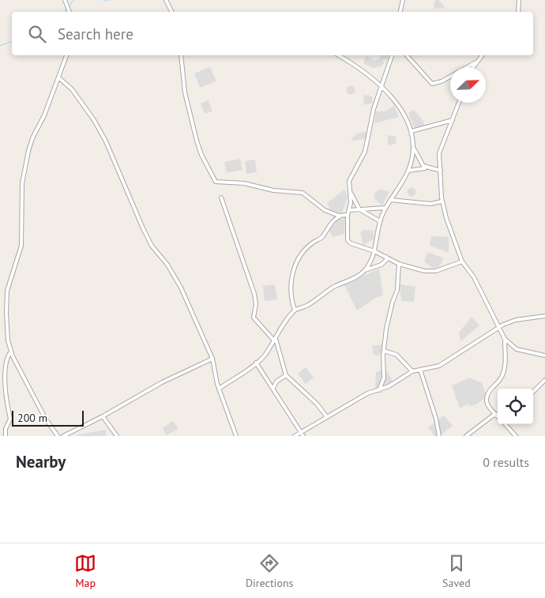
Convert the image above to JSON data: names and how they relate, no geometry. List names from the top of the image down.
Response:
{
  "scale_bar": "200 m",
  "north": "top right",
  "page": {
    "search": "Search here",
    "scale": "200 m",
    "heading": ["Nearby", "0 results"],
    "nav": ["Map", "Directions", "Saved"]
  }
}
